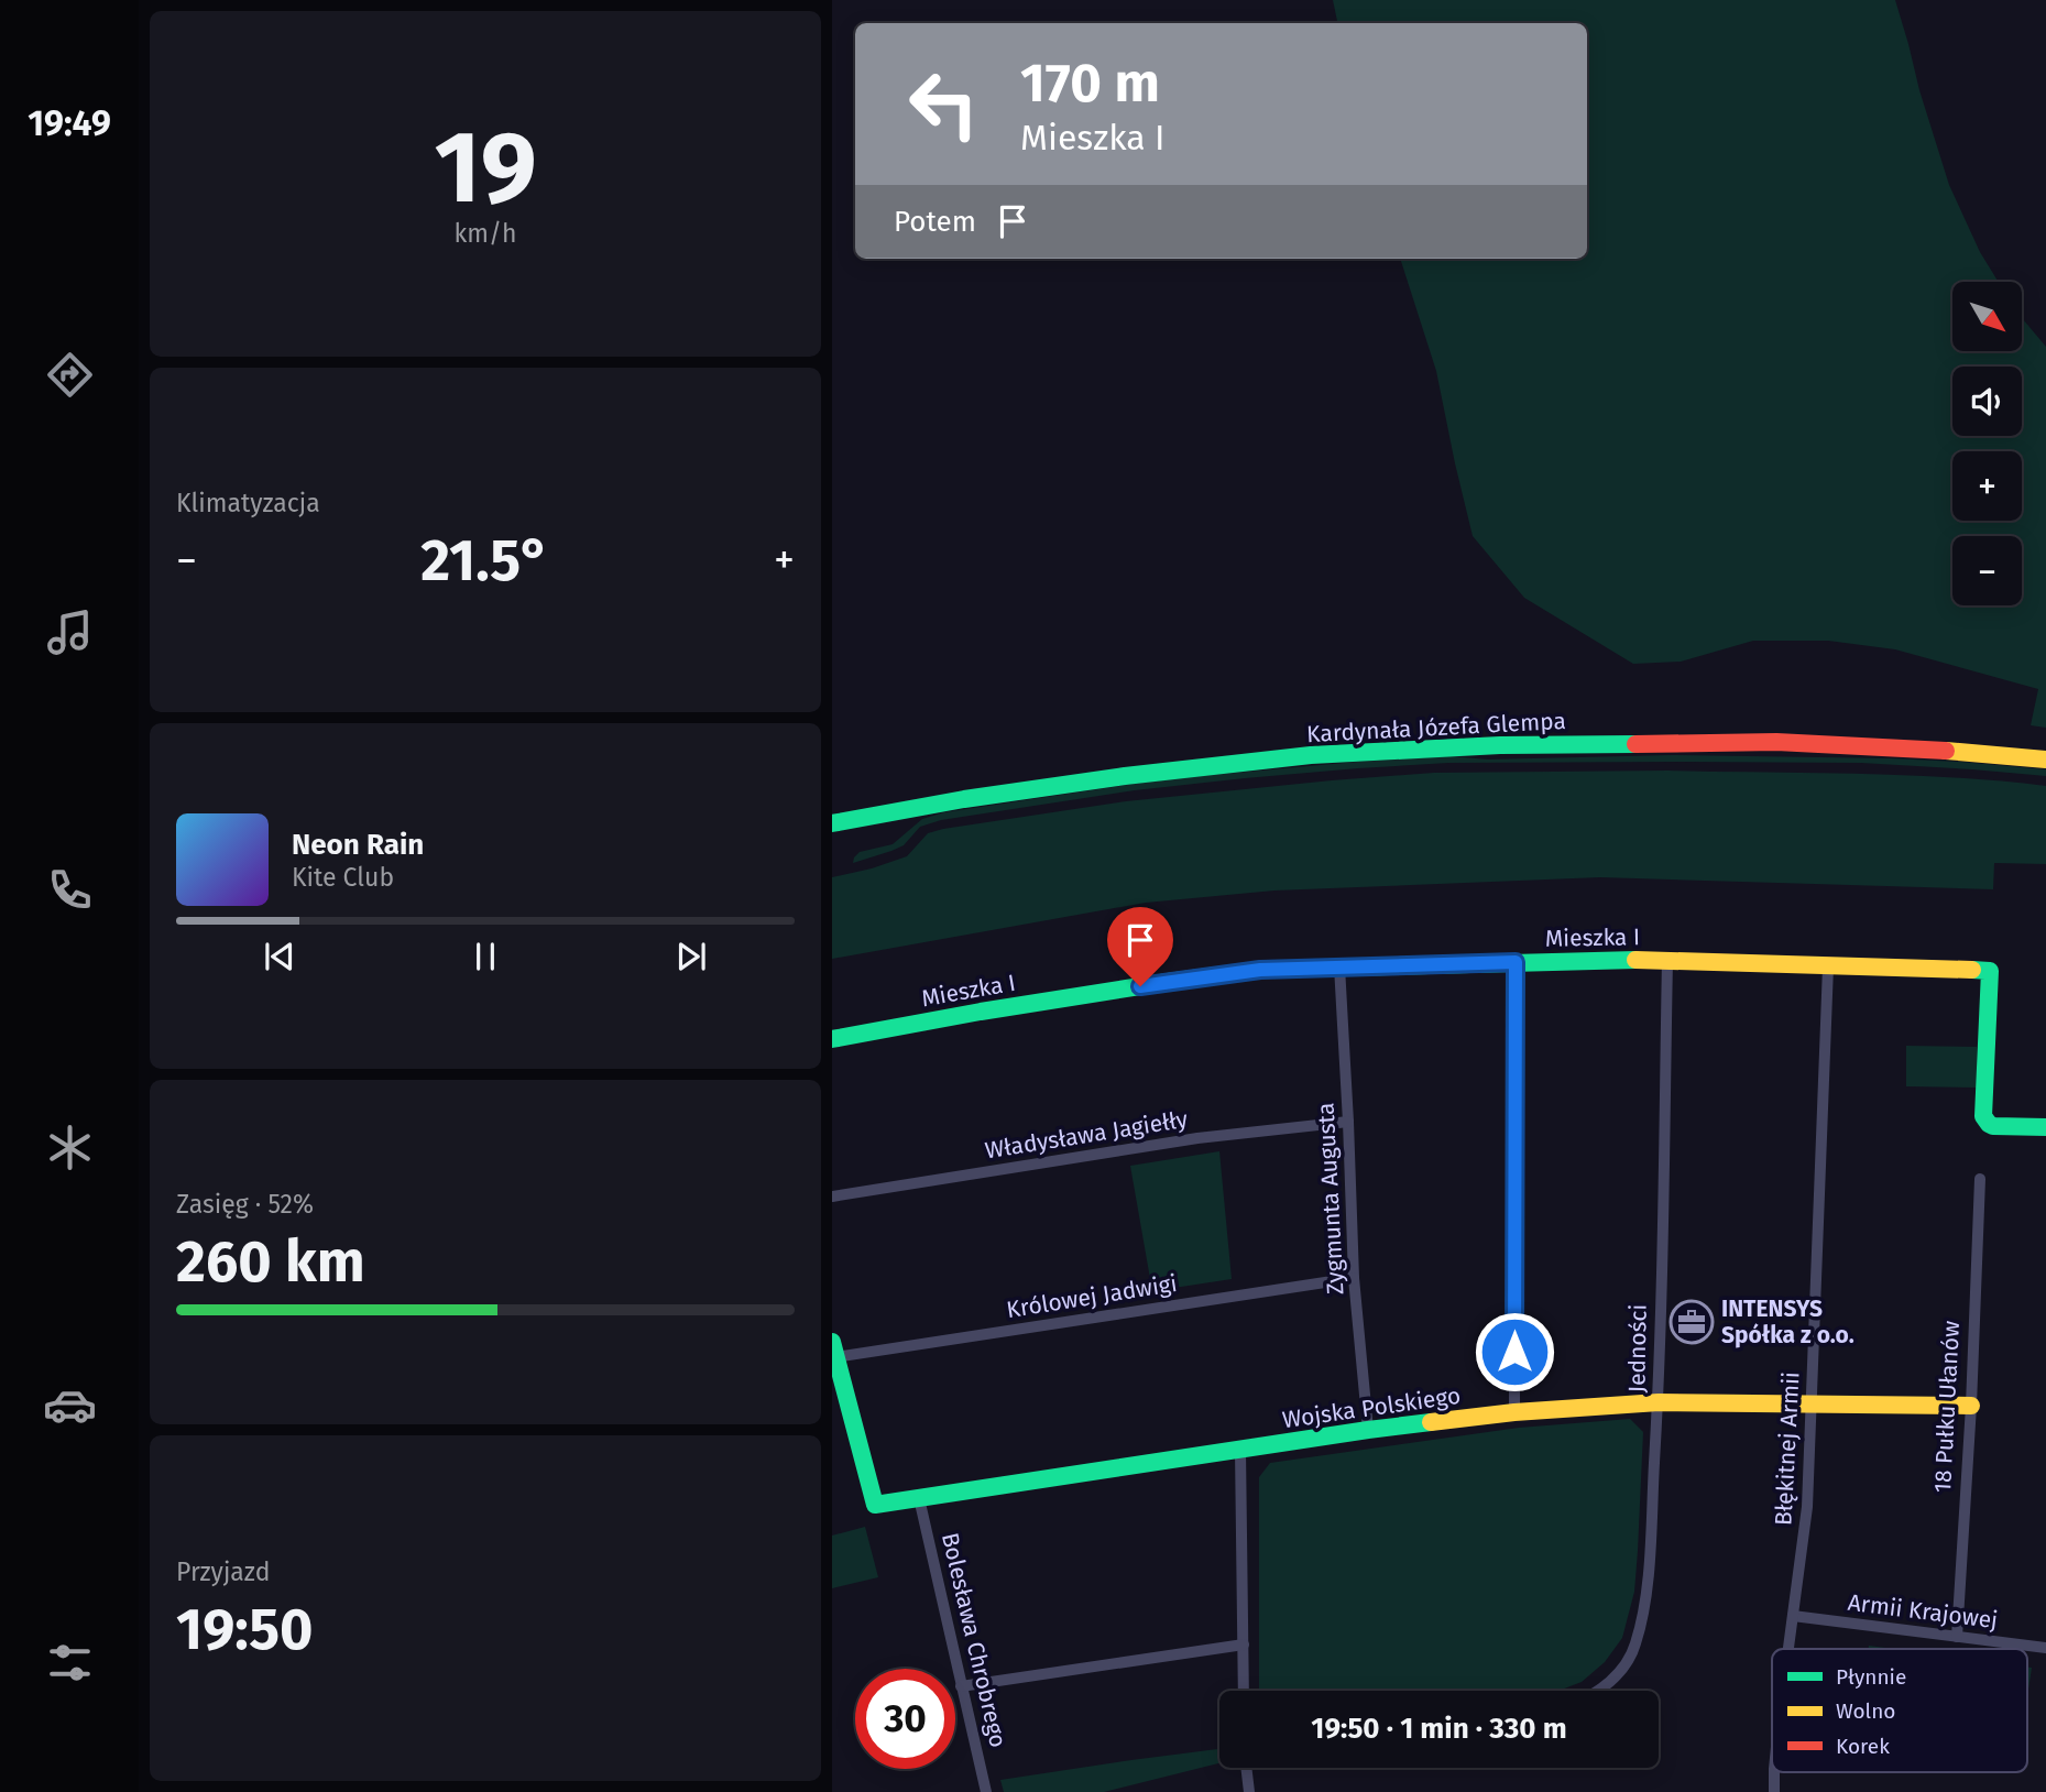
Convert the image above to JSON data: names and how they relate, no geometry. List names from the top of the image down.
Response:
{
  "streets": {
    "street": [
      "Kardynała Józefa Glempa",
      "Mieszka I",
      "Władysława Jagiełły",
      "Zygmunta Augusta",
      "Królowej Jadwigi",
      "Jedności",
      "18 Pułku Ułanów",
      "Wojska Polskiego",
      "Błękitnej Armii",
      "Armii Krajowej",
      "Bolesława Chrobrego"
    ]
  },
  "crossings": [
    ["Mieszka I", "Zygmunta Augusta"],
    ["Mieszka I", "Jedności"],
    ["Mieszka I", "Błękitnej Armii"],
    ["Władysława Jagiełły", "Zygmunta Augusta"],
    ["Zygmunta Augusta", "Królowej Jadwigi"],
    ["Zygmunta Augusta", "Wojska Polskiego"],
    ["Królowej Jadwigi", "Wojska Polskiego"],
    ["Jedności", "Wojska Polskiego"],
    ["18 Pułku Ułanów", "Wojska Polskiego"],
    ["18 Pułku Ułanów", "Armii Krajowej"],
    ["Wojska Polskiego", "Błękitnej Armii"],
    ["Wojska Polskiego", "Bolesława Chrobrego"],
    ["Błękitnej Armii", "Armii Krajowej"]
  ],
  "places": {
    "office": ["INTENSYS Spółka z o.o."]
  },
  "legend": ["Płynnie", "Wolno", "Korek"],
  "north": "bottom right",
  "page": {
    "tabs": "19:49",
    "tile": [
      ["19", "km/h"],
      "Klimatyzacja",
      ["Zasięg · 52%", "260 km"],
      ["Przyjazd", "19:50"]
    ],
    "turn": ["170 m", "Mieszka I"],
    "then": "Potem",
    "map_buttons": ["+", "−"],
    "heat": ["−", "21.5°", "+"],
    "song": ["Neon Rain", "Kite Club"],
    "limit": "30",
    "trip": "19:50 · 1 min · 330 m"
  }
}
